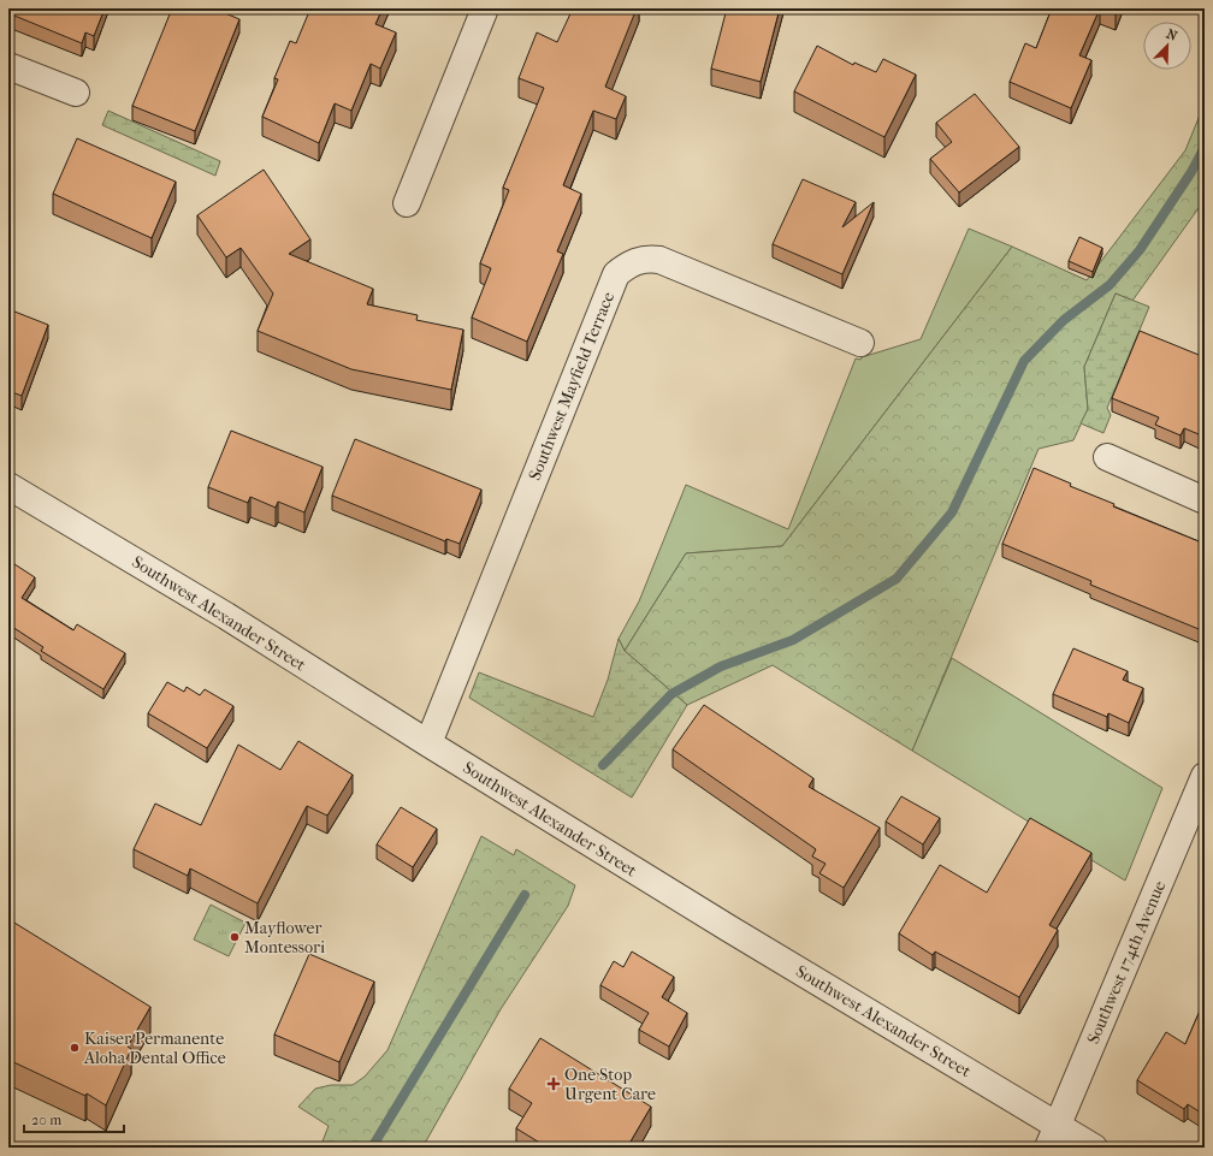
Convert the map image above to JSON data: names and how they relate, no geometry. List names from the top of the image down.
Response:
{
  "streets": {
    "street": ["Southwest Mayfield Terrace", "Southwest Alexander Street", "Southwest 174th Avenue"]
  },
  "crossings": [
    ["Southwest Mayfield Terrace", "Southwest Alexander Street"],
    ["Southwest Alexander Street", "Southwest 174th Avenue"]
  ],
  "places": {
    "other": ["Mayflower Montessori", "Kaiser Permanente Aloha Dental Office"],
    "health": ["One Stop Urgent Care"]
  },
  "scale_bar": "20 m",
  "north": "top right"
}
